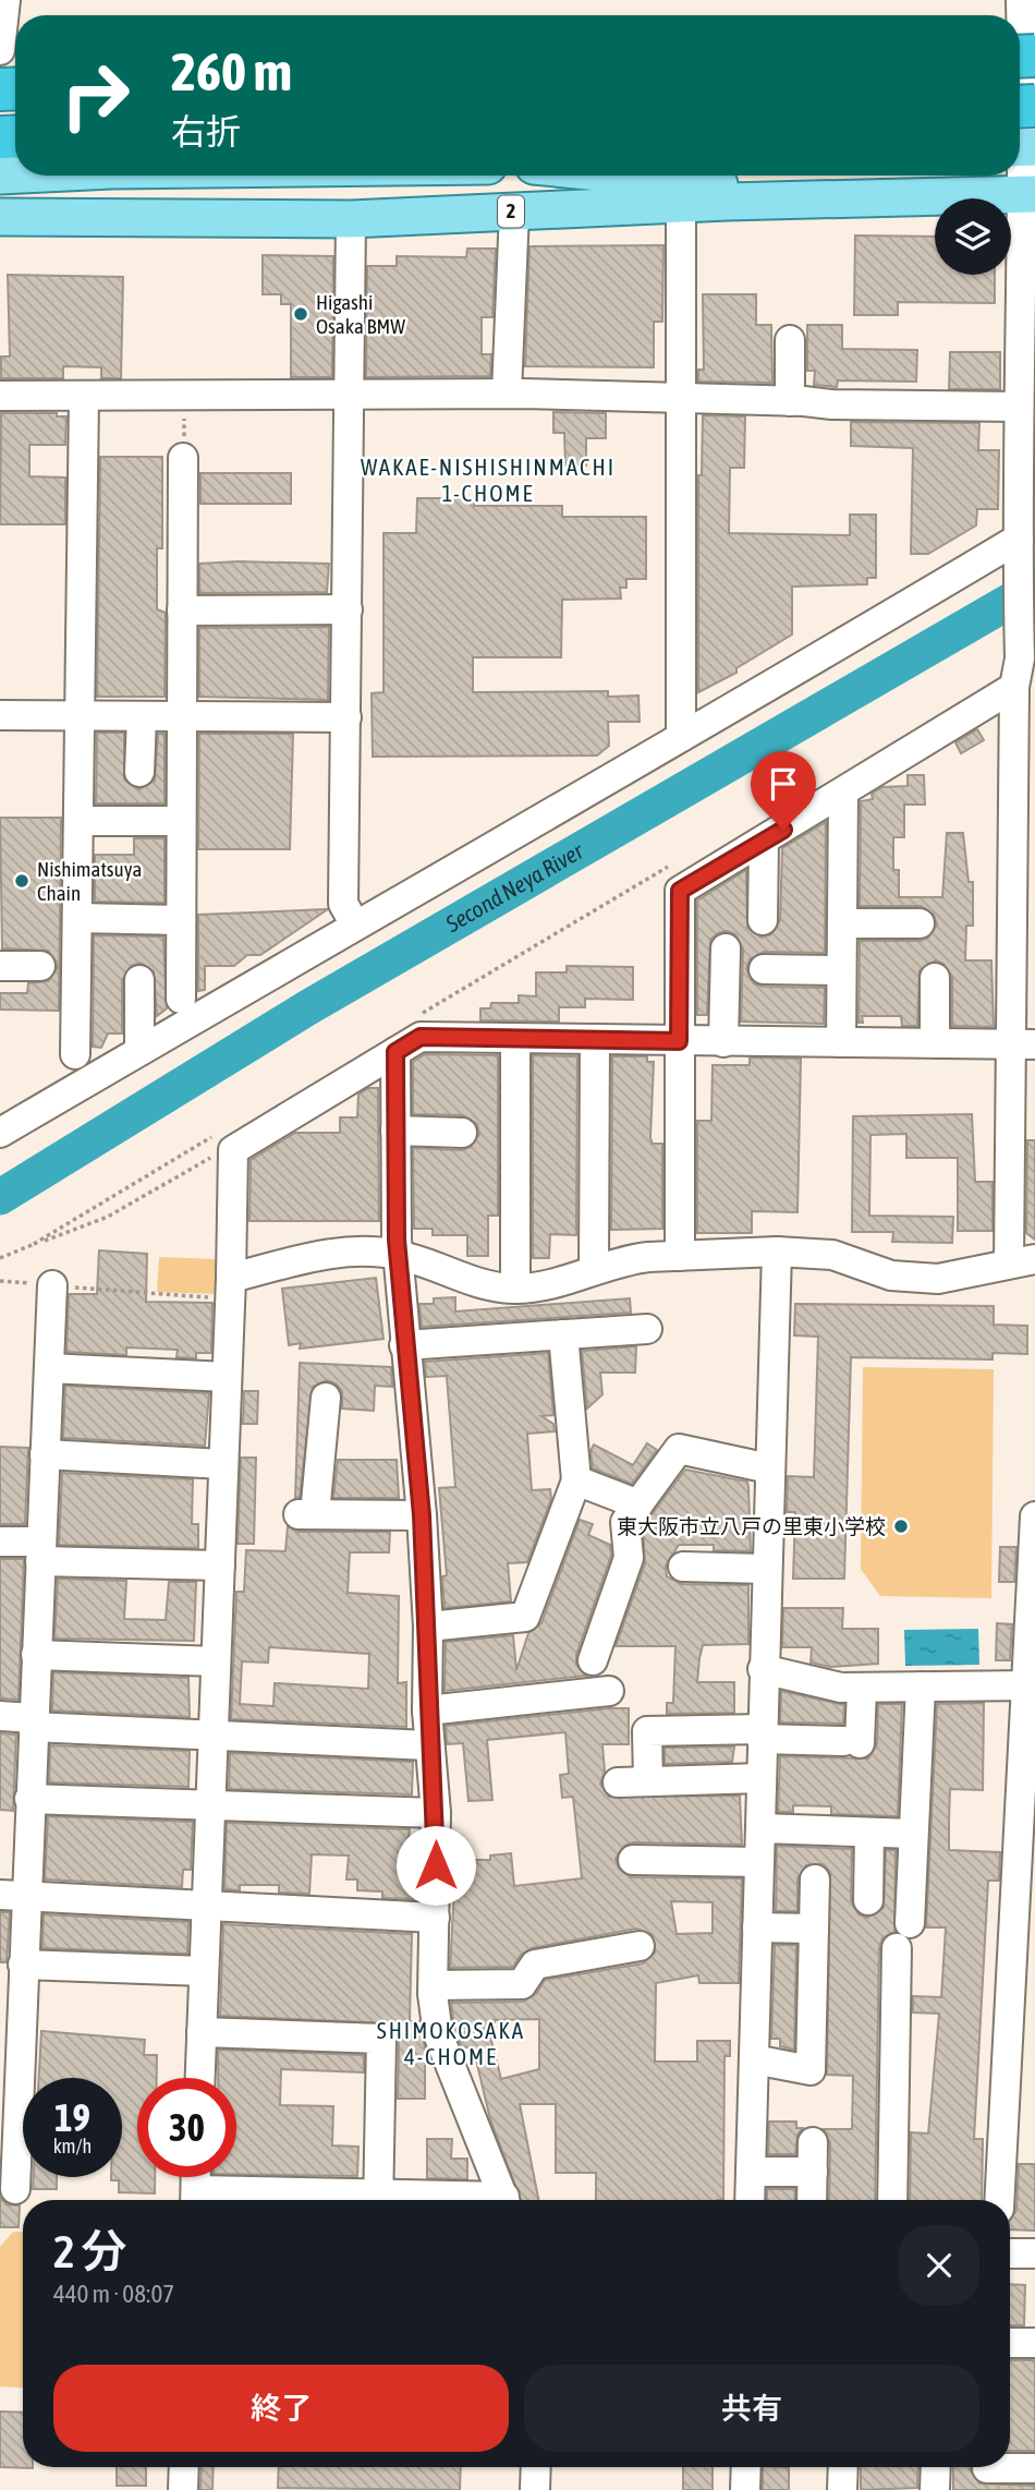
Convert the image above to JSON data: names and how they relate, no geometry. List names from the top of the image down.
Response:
{
  "streets": {
    "main road": ["2"]
  },
  "districts": ["WAKAE-NISHISHINMACHI 1-CHOME", "SHIMOKOSAKA 4-CHOME"],
  "water": ["Second Neya River"],
  "places": ["Higashi Osaka BMW", "Nishimatsuya Chain", "東大阪市立八戸の里東小学校"],
  "page": {
    "turn": ["260 m", "右折"],
    "speed": "19 km/h",
    "limit": "30",
    "heading": ["2 分", "440 m · 08:07"],
    "buttons": ["終了", "共有"]
  }
}
